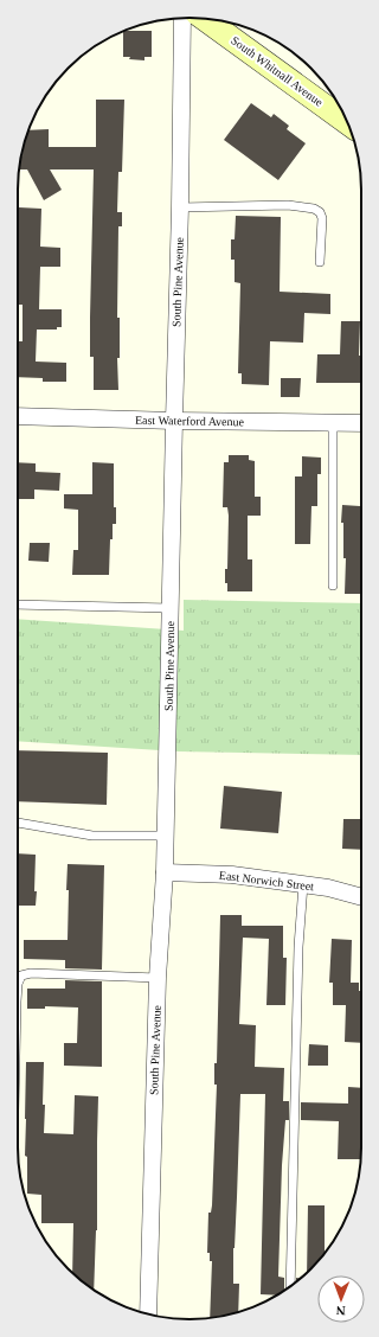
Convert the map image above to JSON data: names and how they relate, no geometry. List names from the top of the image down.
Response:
{
  "streets": {
    "street": [
      "South Whitnall Avenue",
      "South Pine Avenue",
      "East Waterford Avenue",
      "East Norwich Street"
    ]
  },
  "crossings": [
    ["South Pine Avenue", "East Waterford Avenue"],
    ["South Pine Avenue", "East Norwich Street"]
  ],
  "north": "bottom"
}
